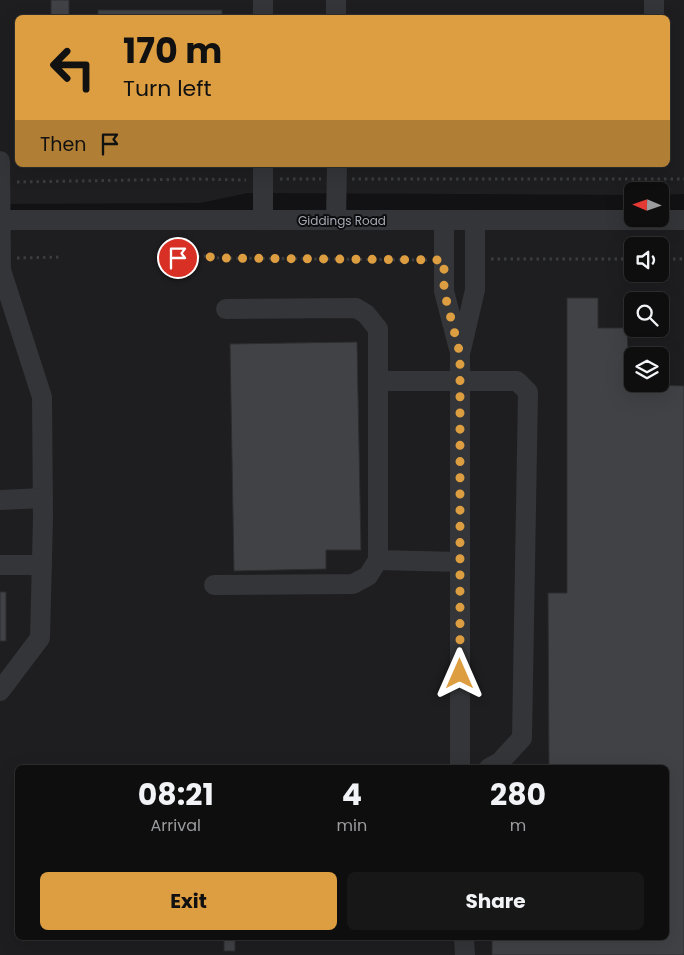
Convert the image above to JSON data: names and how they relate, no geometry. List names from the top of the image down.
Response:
{
  "streets": {
    "street": ["Giddings Road"]
  },
  "north": "left",
  "page": {
    "turn": ["170 m", "Turn left"],
    "then": "Then",
    "eta": [
      "08:21",
      "Arrival",
      "4",
      "min",
      "280",
      "m"
    ],
    "buttons": ["Exit", "Share"]
  }
}
